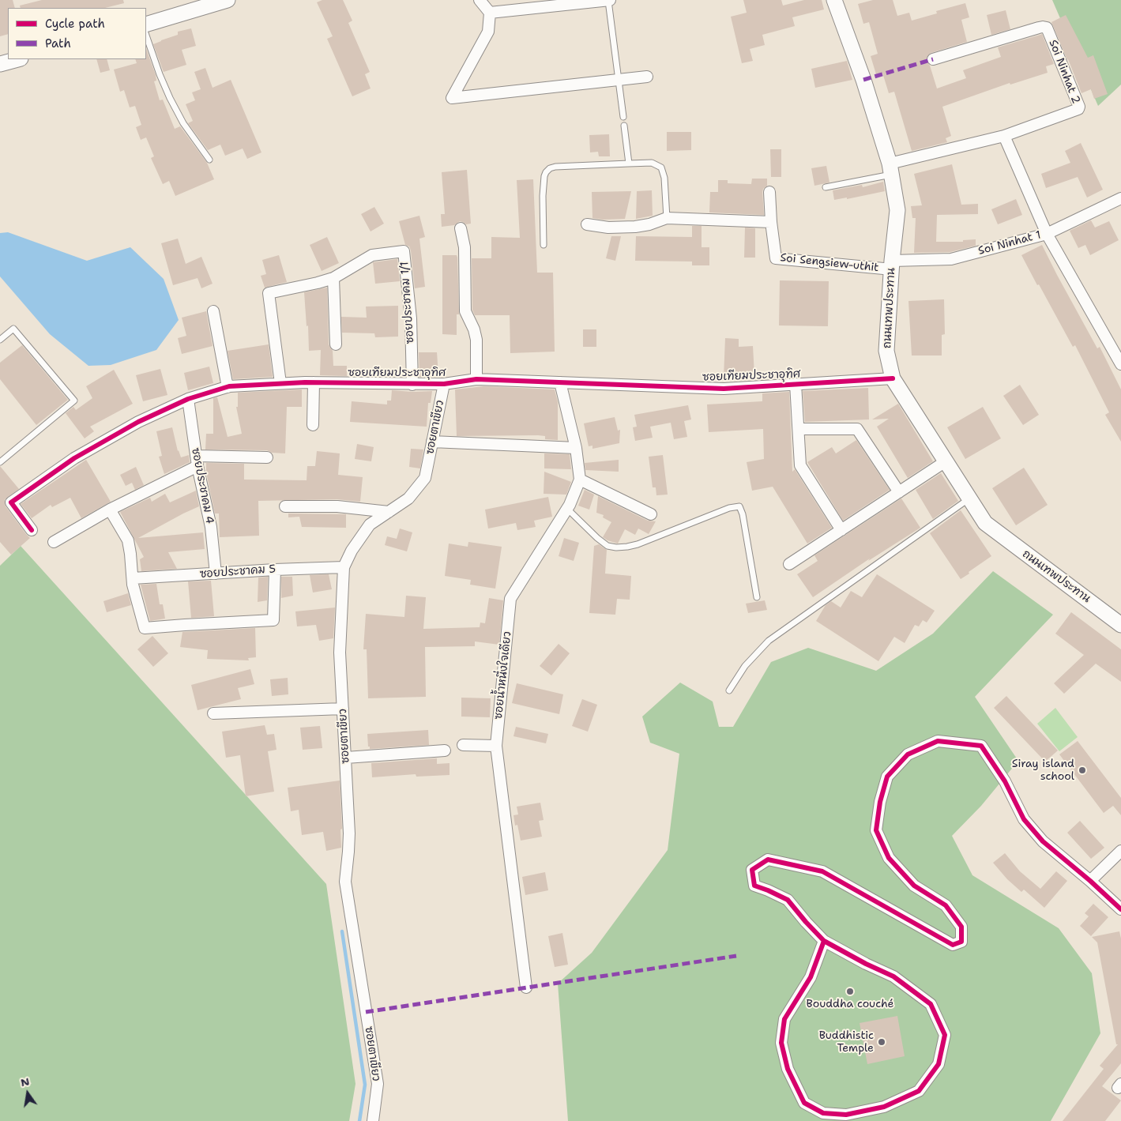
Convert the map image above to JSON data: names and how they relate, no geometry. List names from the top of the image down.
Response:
{
  "streets": {
    "street": [
      "Soi Ninhat 2",
      "Soi Ninhat 1",
      "Soi Sengsiew-uthit",
      "ซอยประชาคม 1/1",
      "ถนนเทพประทาน",
      "ซอยเทียมประชาอุทิศ",
      "ซอยตาเขียว",
      "ซอยประชาคม 4",
      "ซอยประชาคม 5",
      "ซอยน้ำหนึ่งใจเดียว"
    ]
  },
  "crossings": [
    ["Soi Ninhat 2", "ถนนเทพประทาน"],
    ["Soi Ninhat 1", "Soi Sengsiew-uthit"],
    ["Soi Ninhat 1", "ถนนเทพประทาน"],
    ["Soi Sengsiew-uthit", "ถนนเทพประทาน"],
    ["ซอยประชาคม 1/1", "ซอยเทียมประชาอุทิศ"],
    ["ถนนเทพประทาน", "ซอยเทียมประชาอุทิศ"],
    ["ซอยเทียมประชาอุทิศ", "ซอยตาเขียว"],
    ["ซอยเทียมประชาอุทิศ", "ซอยประชาคม 4"],
    ["ซอยตาเขียว", "ซอยประชาคม 5"],
    ["ซอยประชาคม 4", "ซอยประชาคม 5"]
  ],
  "places": ["Siray island school", "Bouddha couché", "Buddhistic Temple"],
  "legend": ["Cycle path", "Path"],
  "north": "top"
}
